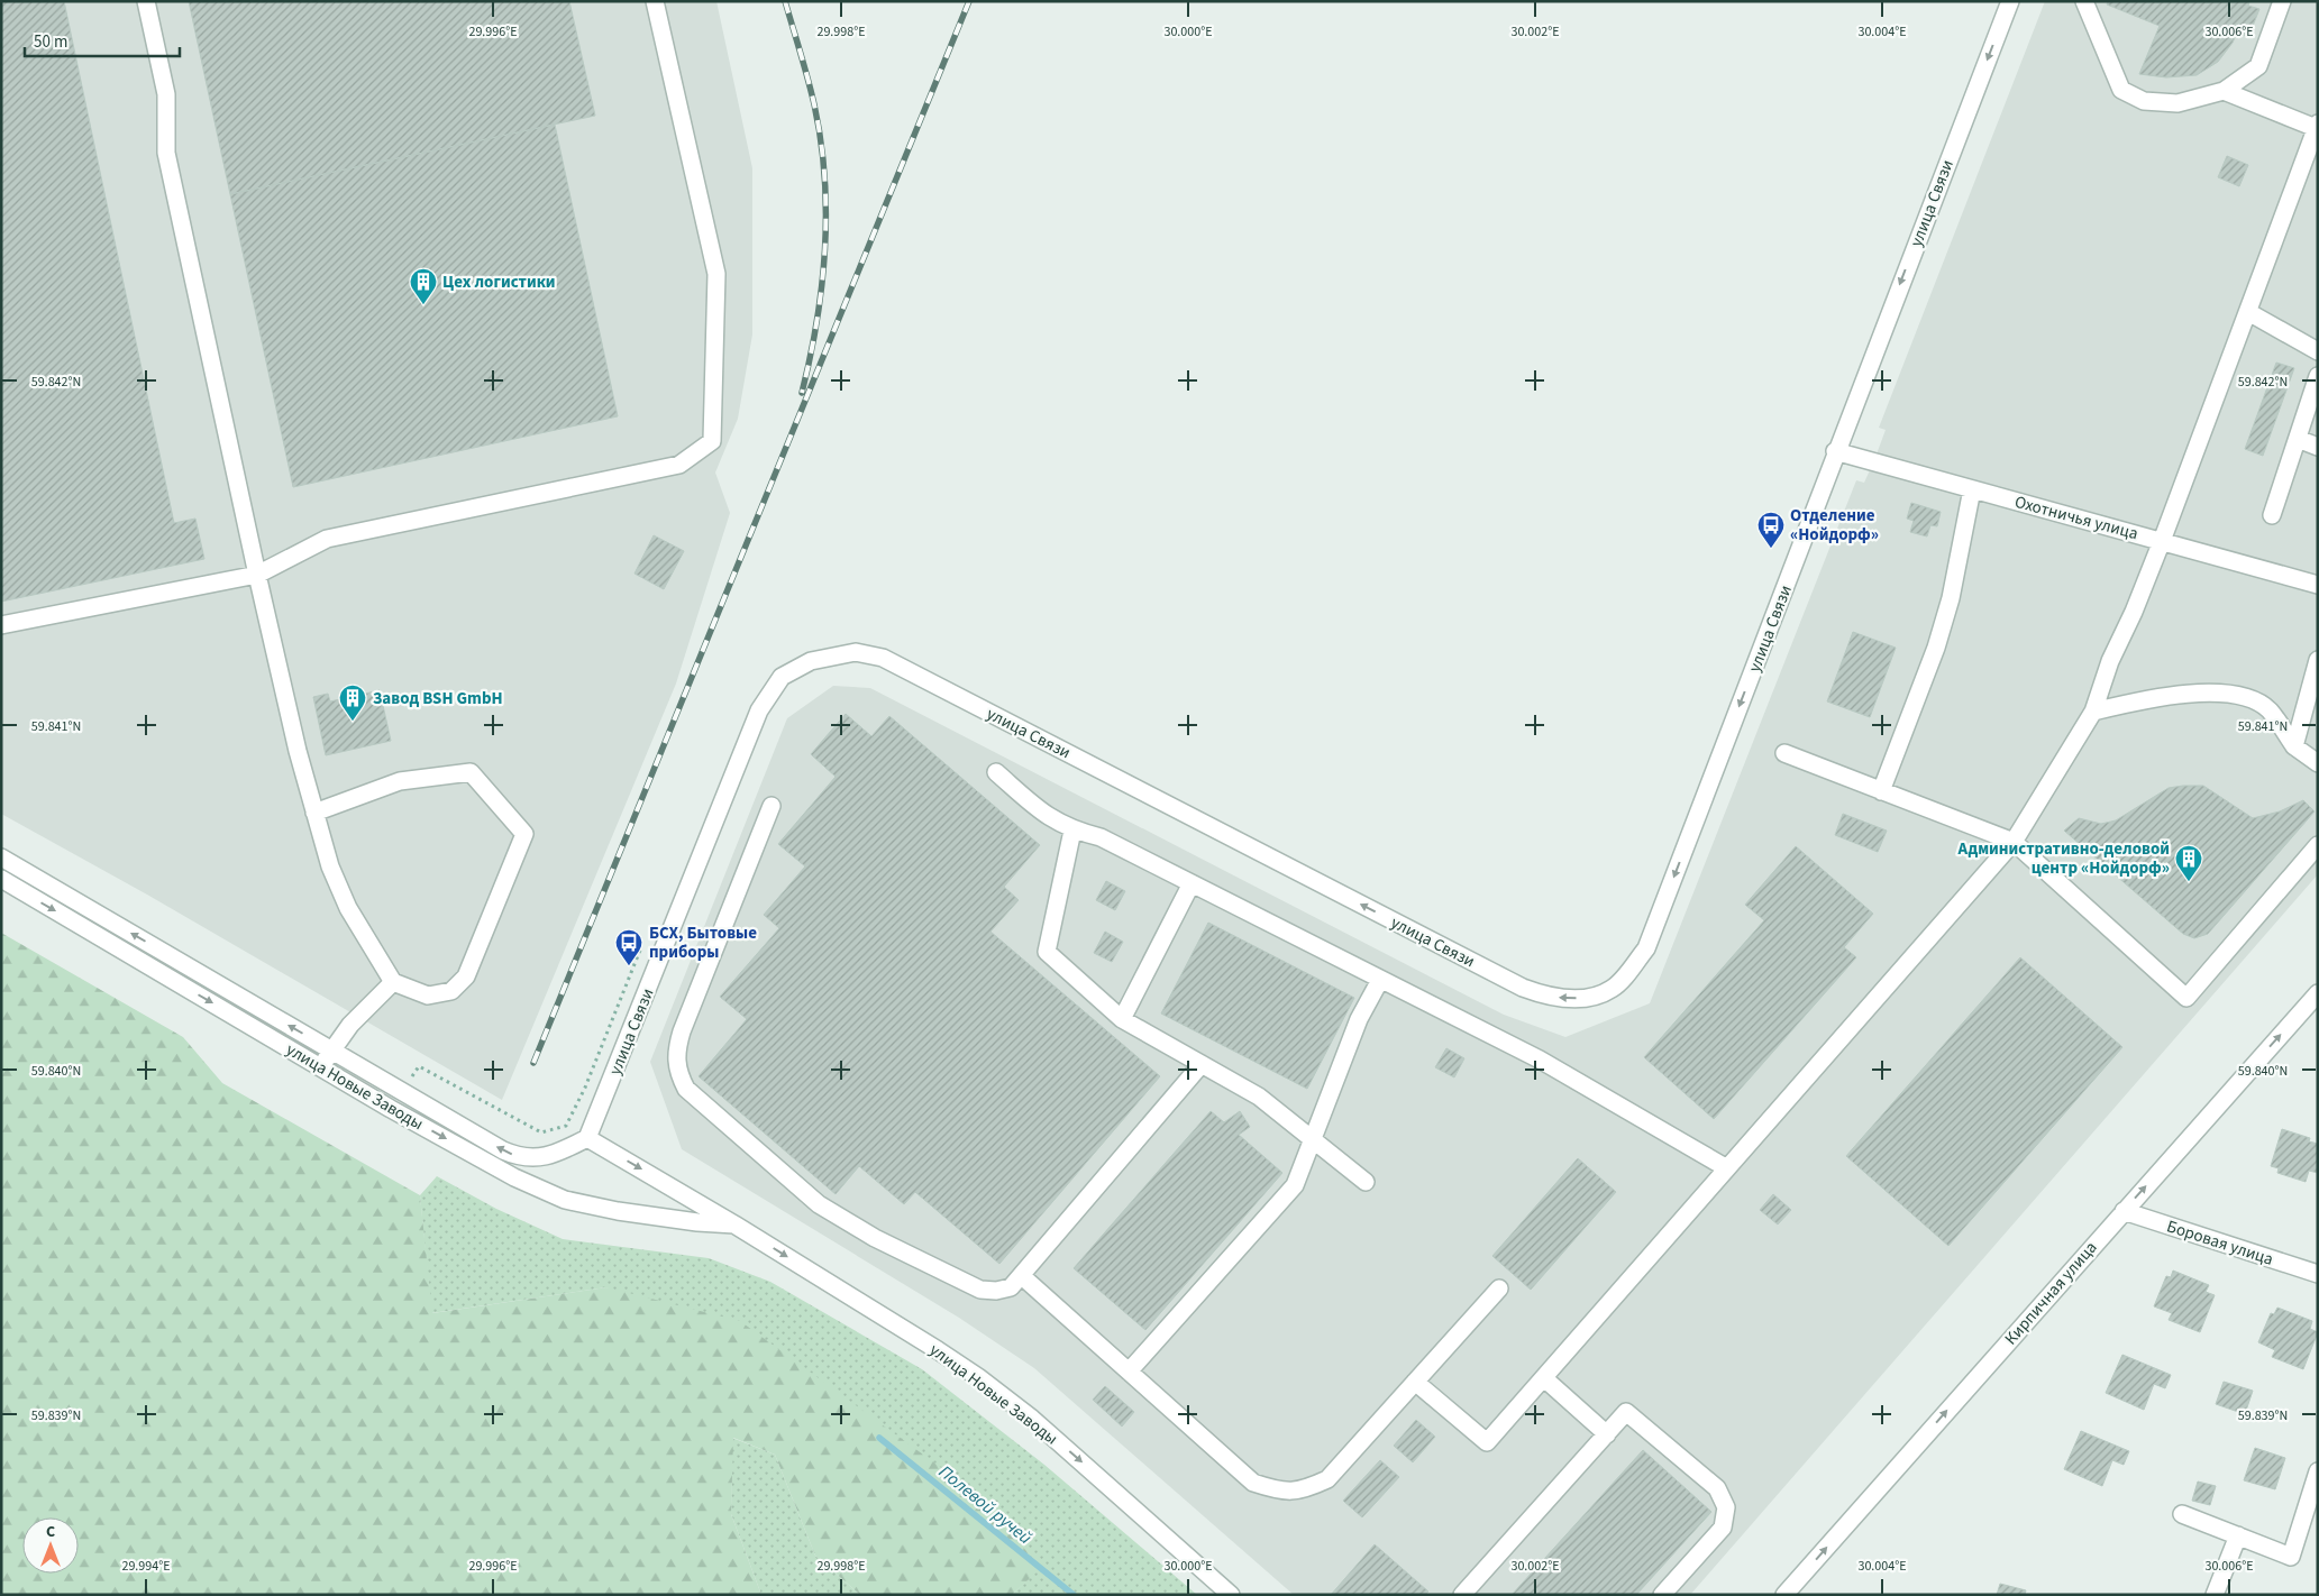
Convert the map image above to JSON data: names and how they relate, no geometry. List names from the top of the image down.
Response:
{
  "streets": {
    "street": [
      "улица Связи",
      "Охотничья улица",
      "улица Новые Заводы",
      "Боровая улица",
      "Кирпичная улица"
    ]
  },
  "crossings": [
    ["улица Связи", "Охотничья улица"],
    ["улица Связи", "улица Новые Заводы"],
    ["Боровая улица", "Кирпичная улица"]
  ],
  "one_way": ["Кирпичная улица"],
  "water": ["Полевой ручей"],
  "places": {
    "building": ["Цех логистики", "Завод BSH GmbH", "Административно-деловой центр «Нойдорф»"],
    "bus stop": ["Отделение «Нойдорф»", "БСХ, Бытовые приборы"]
  },
  "scale_bar": "50 m",
  "north": "top",
  "coordinates": [
    "29.996°E",
    "29.998°E",
    "30.000°E",
    "30.002°E",
    "30.004°E",
    "30.006°E",
    "59.842°N",
    "59.841°N",
    "59.840°N",
    "59.839°N",
    "29.994°E"
  ]
}
